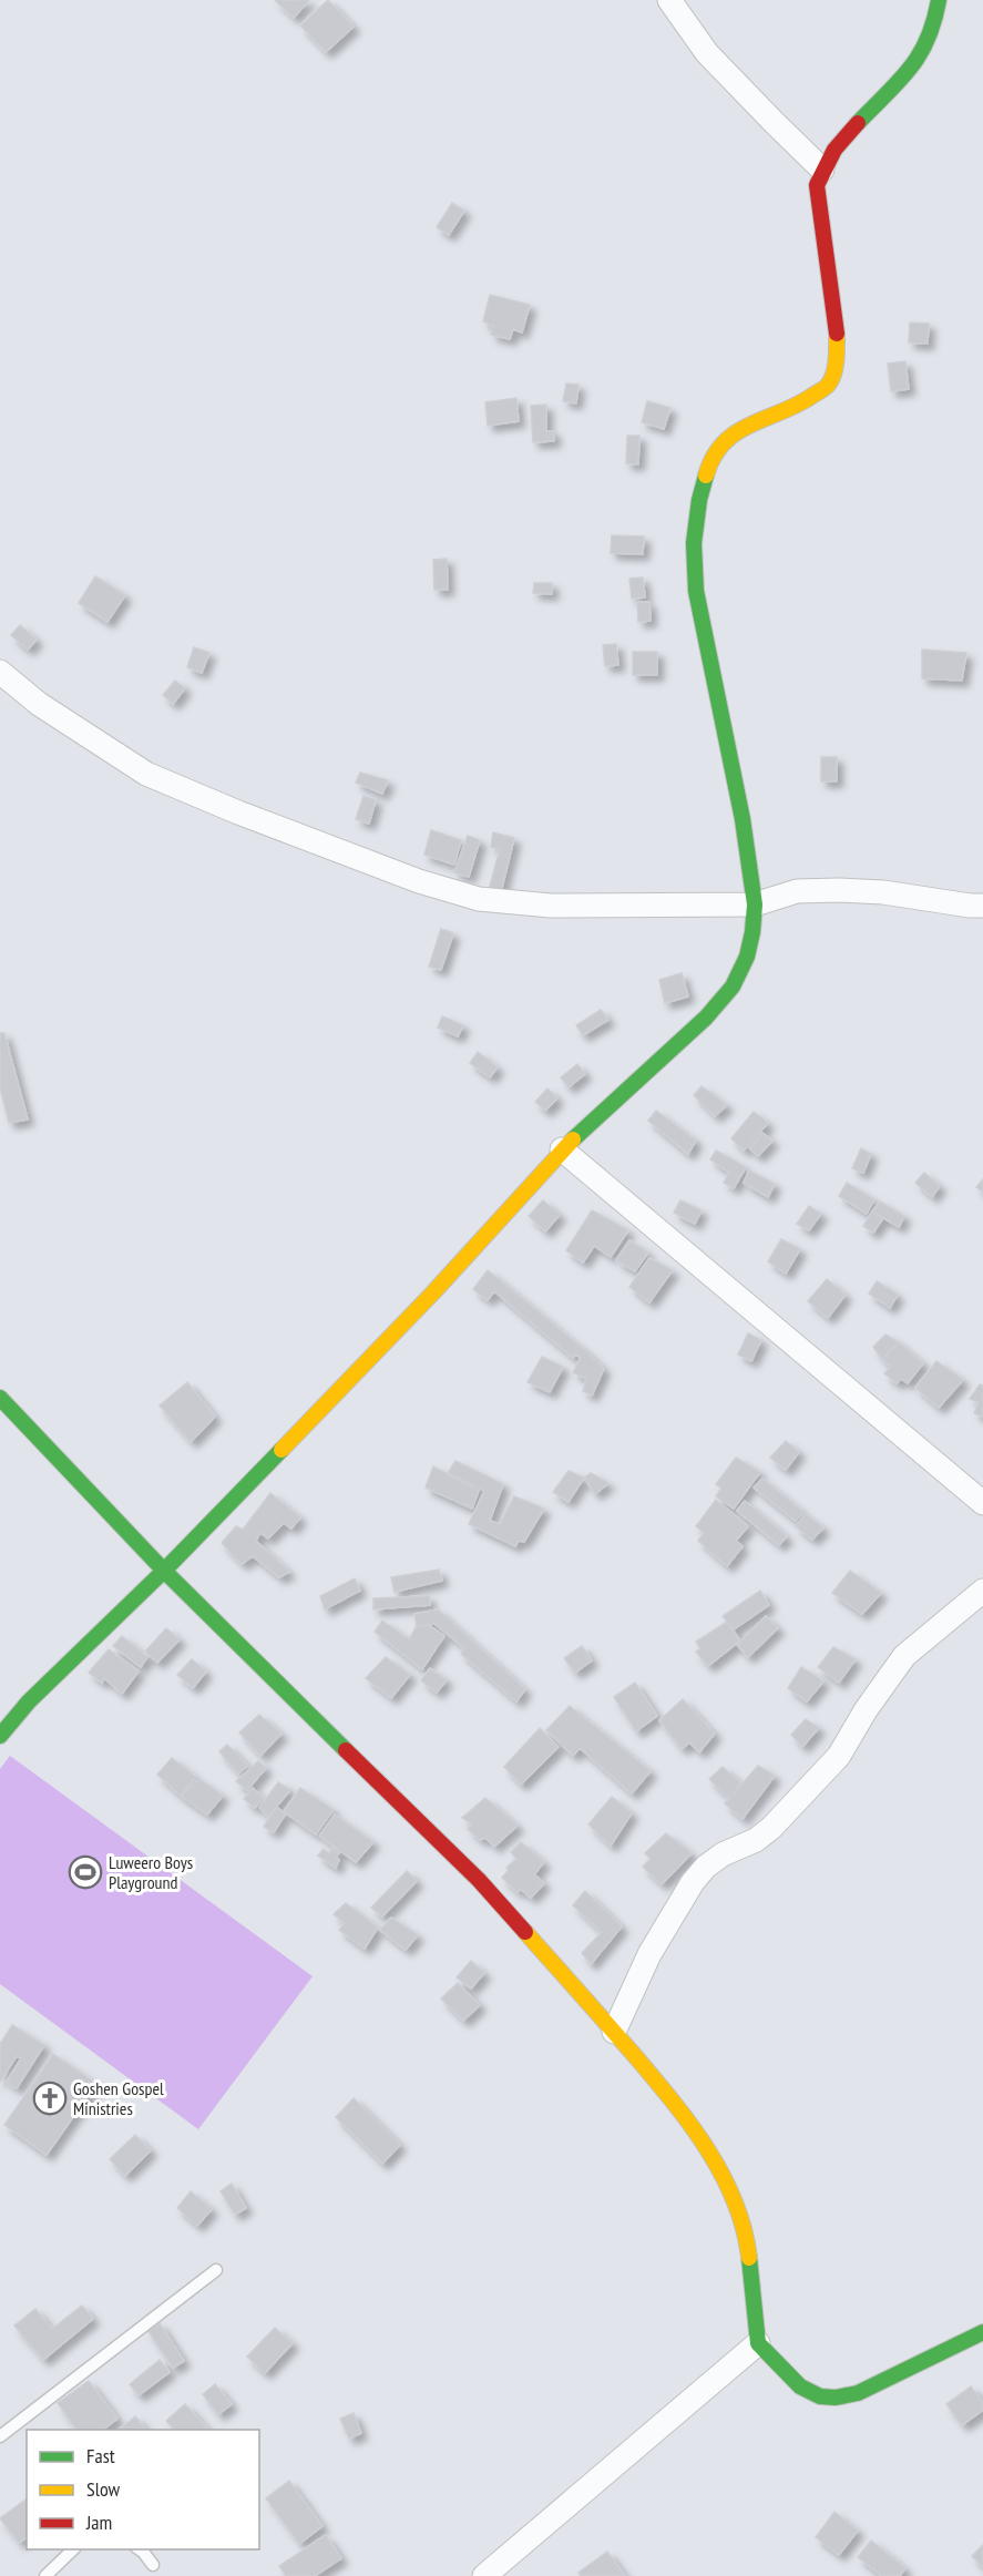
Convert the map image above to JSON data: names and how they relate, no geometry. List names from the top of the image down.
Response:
{
  "places": {
    "sports": ["Luweero Boys Playground"],
    "church": ["Goshen Gospel Ministries"]
  },
  "legend": ["Fast", "Slow", "Jam"]
}
